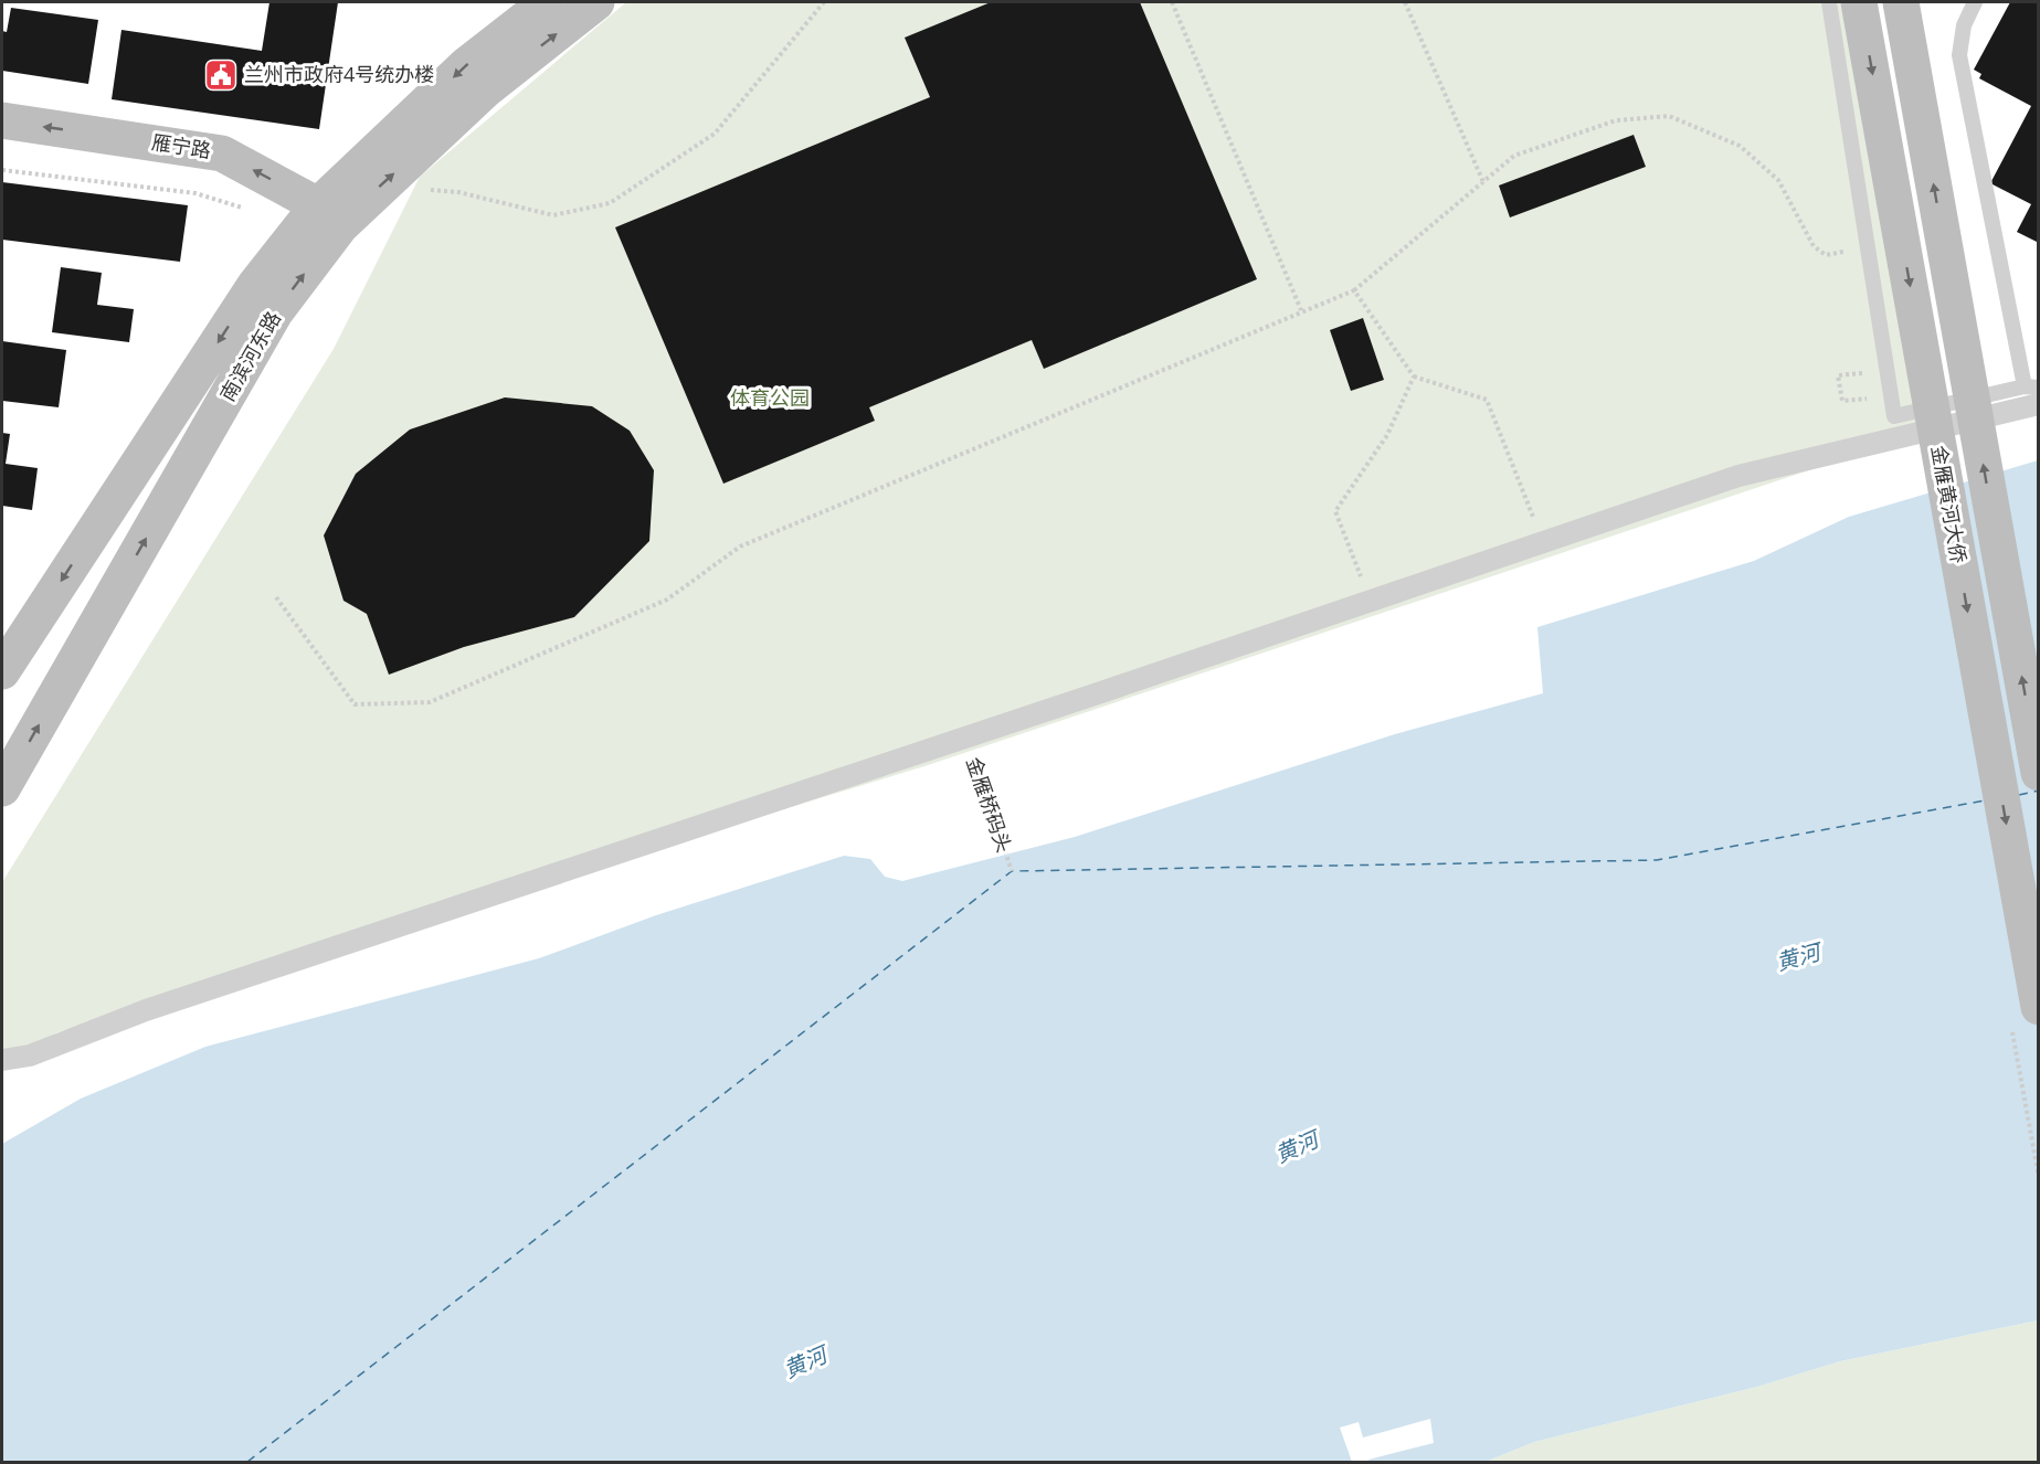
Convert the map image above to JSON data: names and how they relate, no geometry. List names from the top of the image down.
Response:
{
  "streets": {
    "main road": ["雁宁路", "南滨河东路", "金雁黄河大侨"],
    "path": ["金雁桥码头"]
  },
  "crossings": [
    ["雁宁路", "南滨河东路"]
  ],
  "one_way": ["雁宁路"],
  "water": ["黄河"],
  "parks": ["体育公园"],
  "places": {
    "public building": ["兰州市政府4号统办楼"]
  }
}
